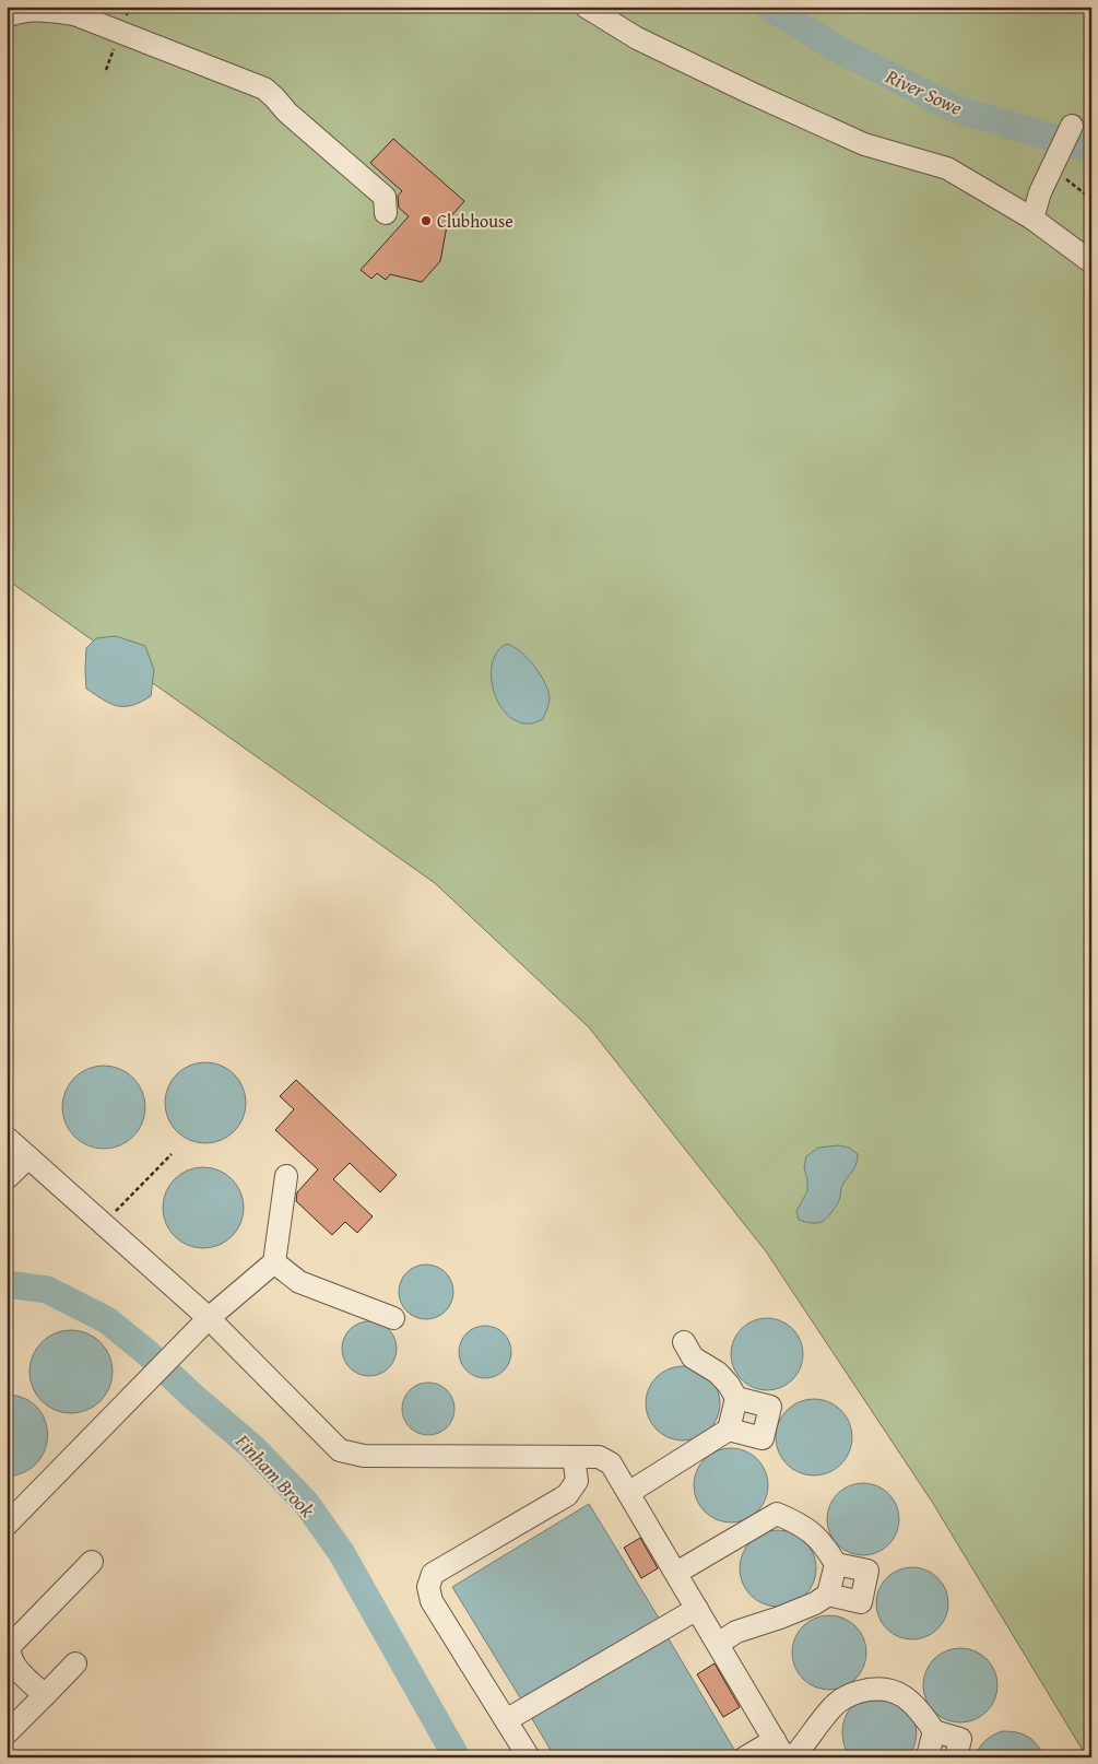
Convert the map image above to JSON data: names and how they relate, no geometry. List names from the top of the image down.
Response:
{
  "water": ["River Sowe", "Finham Brook"],
  "places": ["Clubhouse"]
}
